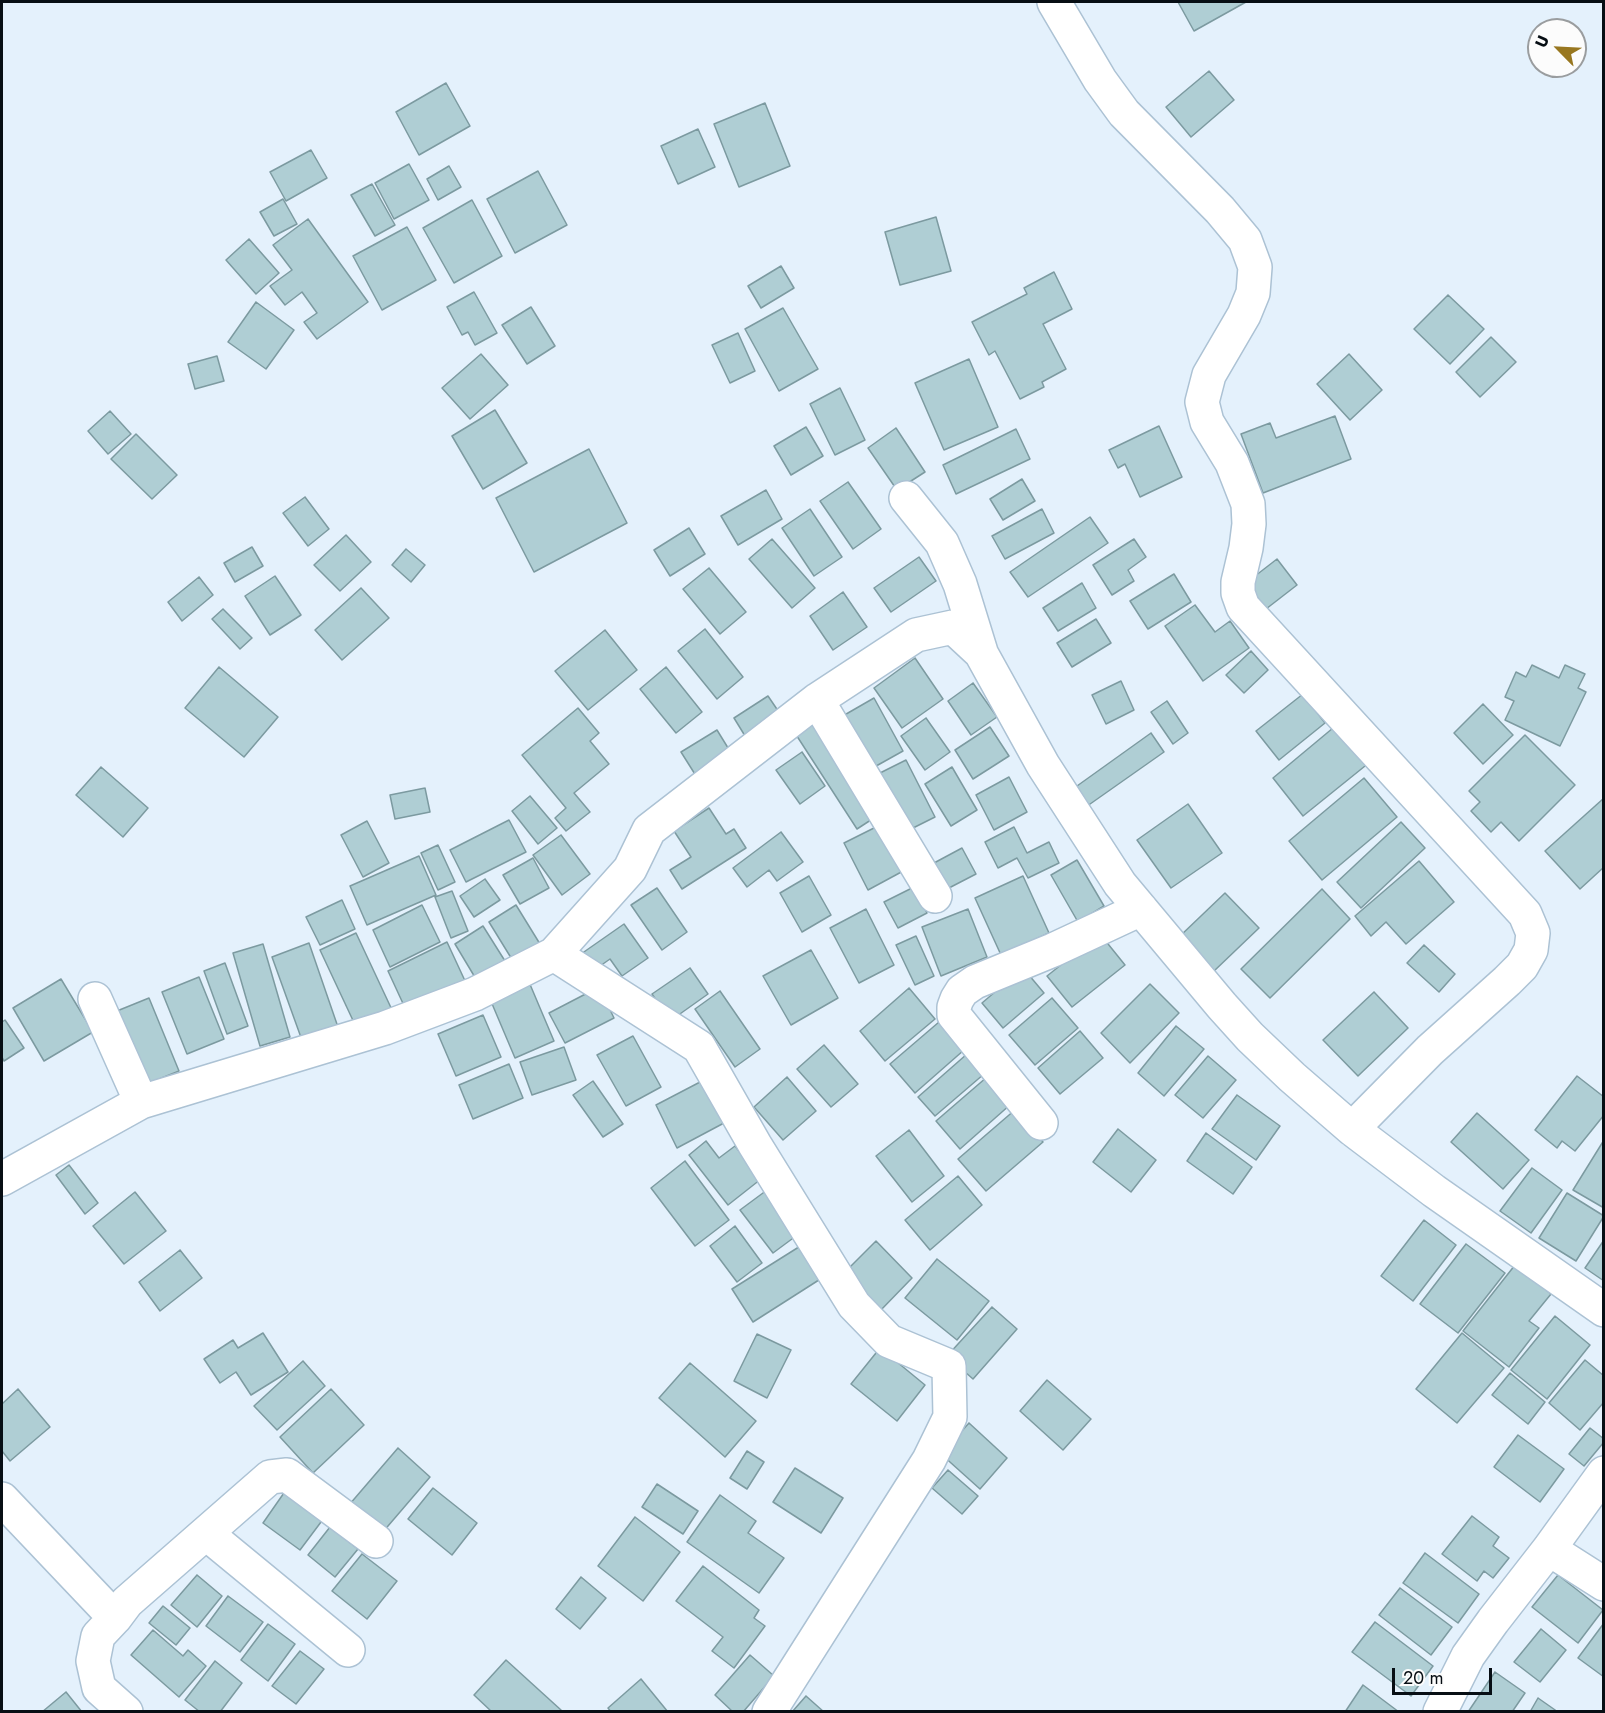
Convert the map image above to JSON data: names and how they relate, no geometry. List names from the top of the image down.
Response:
{
  "scale_bar": "20 m",
  "north": "top left"
}
